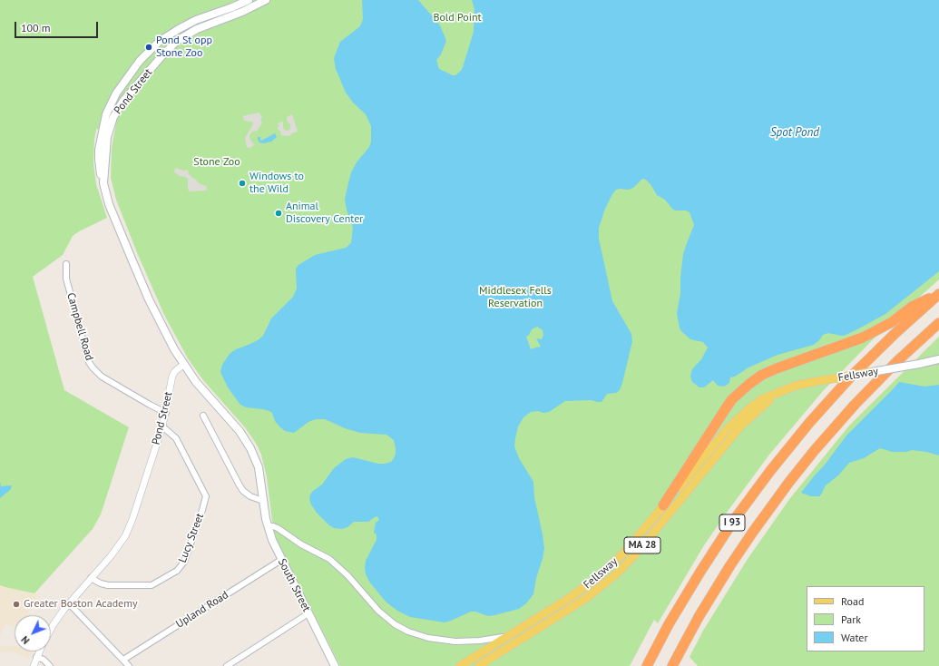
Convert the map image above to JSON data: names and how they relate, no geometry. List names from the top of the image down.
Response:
{
  "streets": {
    "highway": ["I 93"],
    "main road": [
      "Pond Street",
      "Fellsway",
      "MA 28",
      "South Street"
    ],
    "street": ["Campbell Road", "Lucy Street", "Upland Road"]
  },
  "crossings": [
    ["Pond Street", "Campbell Road"],
    ["Pond Street", "Lucy Street"],
    ["Pond Street", "South Street"],
    ["South Street", "Upland Road"]
  ],
  "water": ["Spot Pond"],
  "parks": ["Bold Point", "Stone Zoo", "Middlesex Fells Reservation"],
  "places": [
    "Pond St opp Stone Zoo",
    "Windows to the Wild",
    "Animal Discovery Center",
    "Greater Boston Academy"
  ],
  "legend": ["Road", "Park", "Water"],
  "scale_bar": "100 m",
  "north": "bottom left"
}
